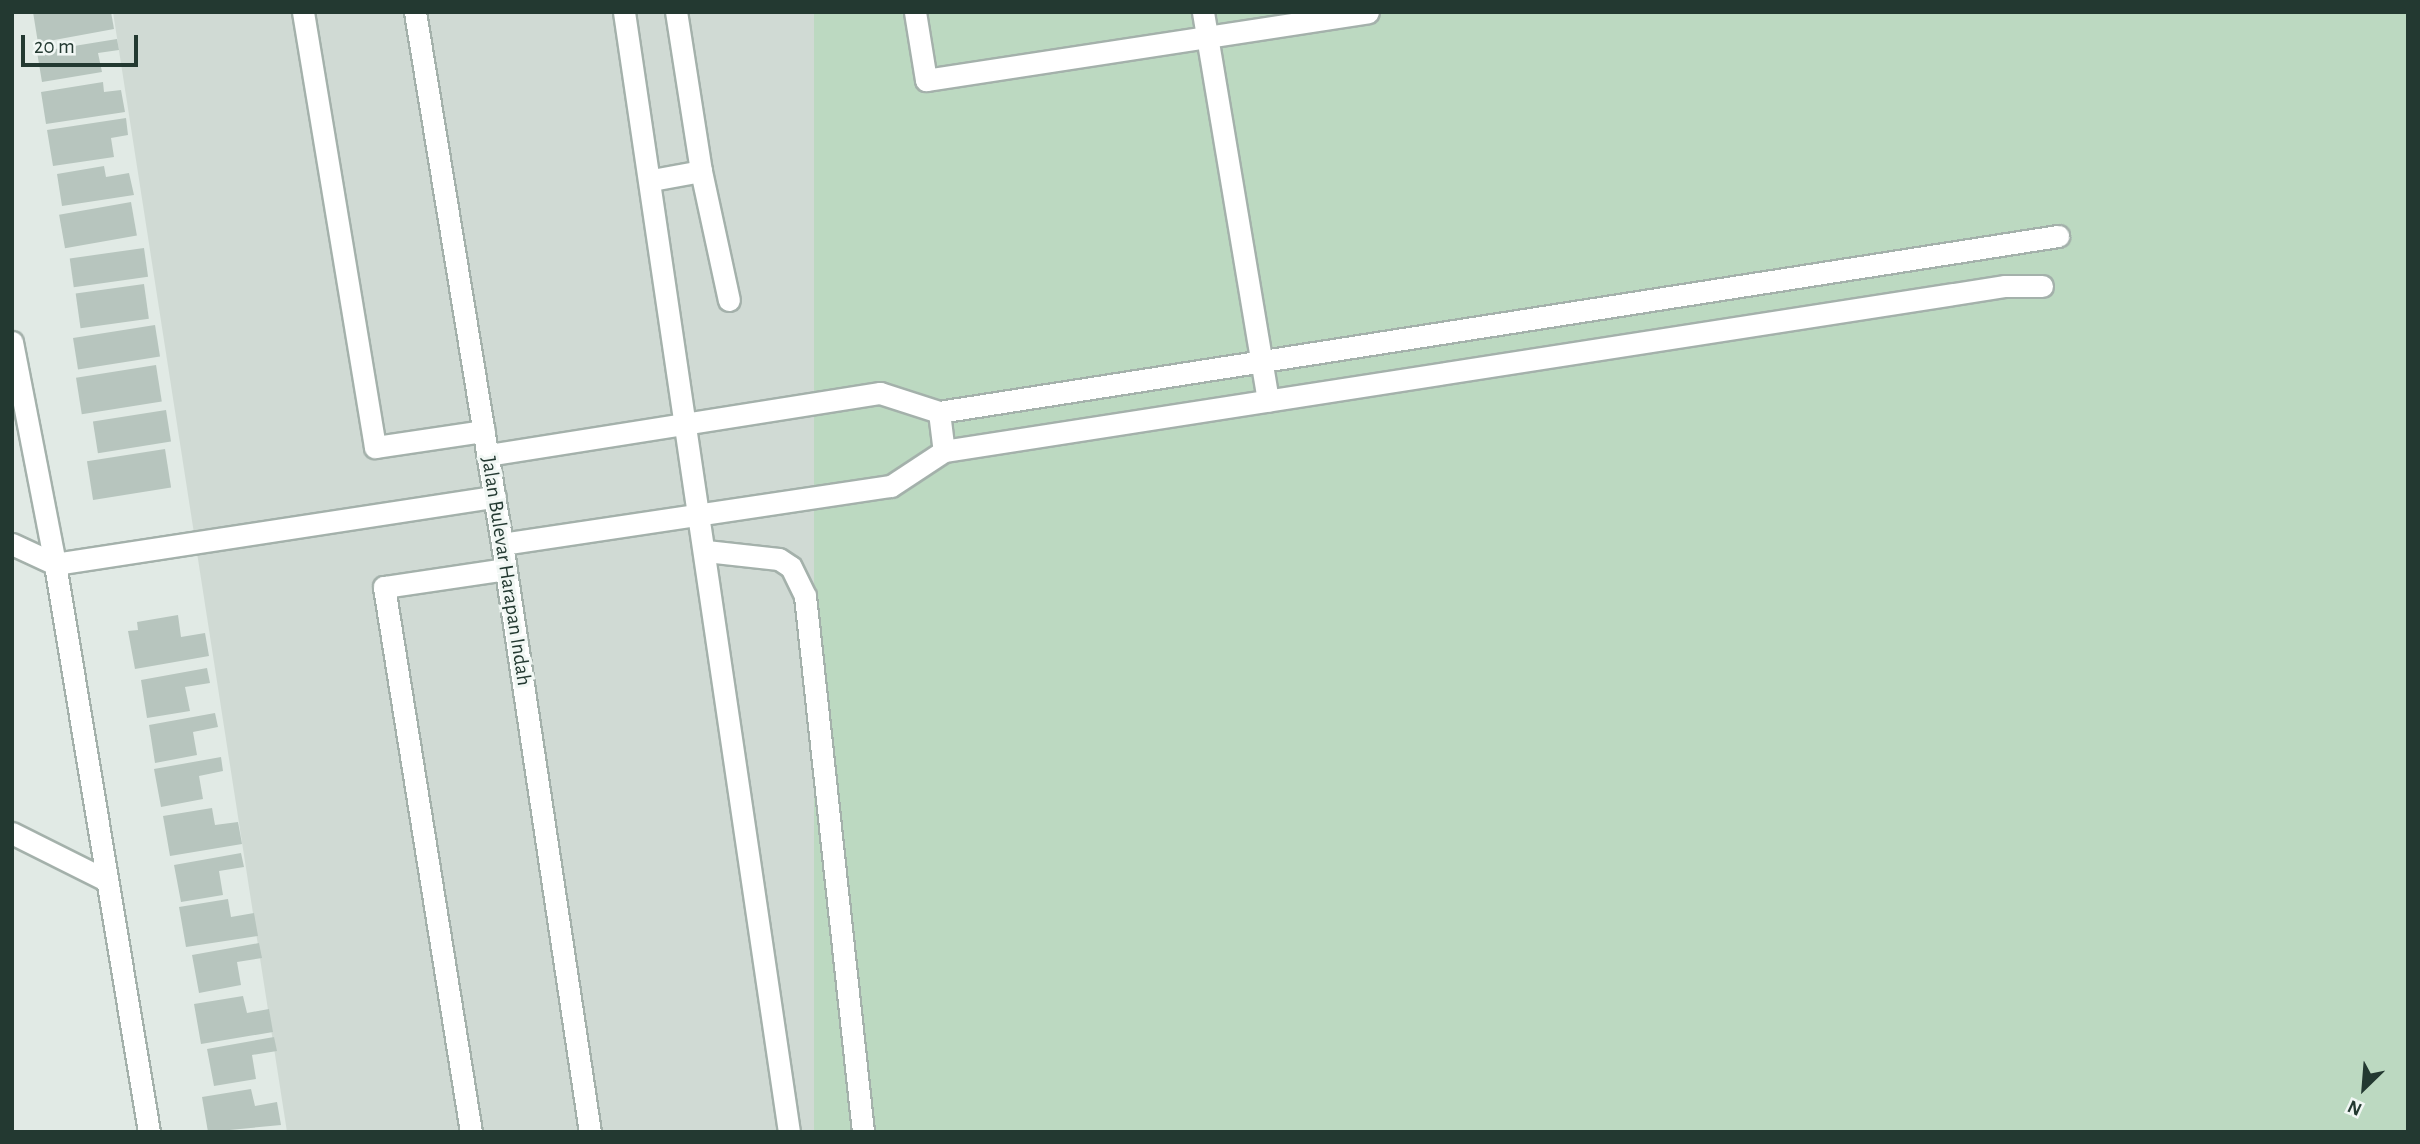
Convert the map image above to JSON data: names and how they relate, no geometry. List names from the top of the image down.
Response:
{
  "streets": {
    "street": ["Jalan Bulevar Harapan Indah"]
  },
  "scale_bar": "20 m",
  "north": "bottom left"
}
